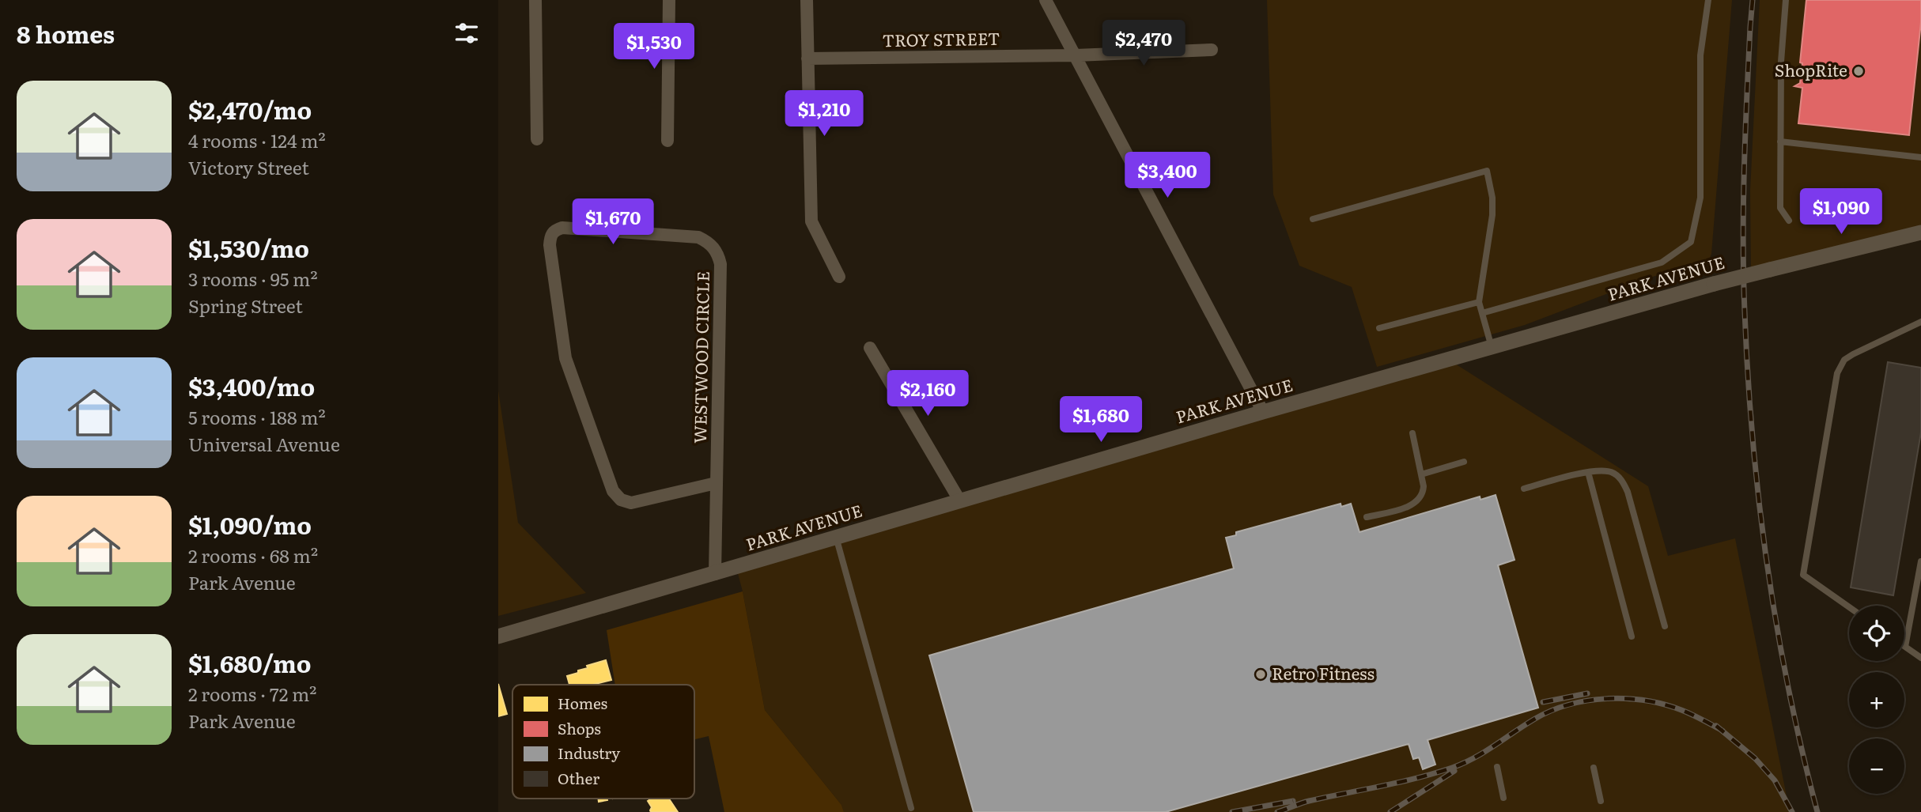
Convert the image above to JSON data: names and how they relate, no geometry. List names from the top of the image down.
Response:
{
  "streets": {
    "street": ["TROY STREET", "PARK AVENUE", "WESTWOOD CIRCLE"]
  },
  "crossings": [
    ["PARK AVENUE", "WESTWOOD CIRCLE"]
  ],
  "places": ["ShopRite", "Retro Fitness"],
  "legend": [
    "Homes",
    "Shops",
    "Industry",
    "Other"
  ],
  "page": {
    "heading": "8 homes",
    "price": [
      "$2,470",
      "$1,530",
      "$1,210",
      "$3,400",
      "$1,090",
      "$1,670",
      "$2,160",
      "$1,680"
    ],
    "list": [
      {
        "name": "$2,470/mo",
        "note": "4 rooms · 124 m² · Victory Street"
      },
      {
        "name": "$1,530/mo",
        "note": "3 rooms · 95 m² · Spring Street"
      },
      {
        "name": "$3,400/mo",
        "note": "5 rooms · 188 m² · Universal Avenue"
      },
      {
        "name": "$1,090/mo",
        "note": "2 rooms · 68 m² · Park Avenue"
      },
      {
        "name": "$1,680/mo",
        "note": "2 rooms · 72 m² · Park Avenue"
      }
    ],
    "map_buttons": ["+", "−"]
  }
}
